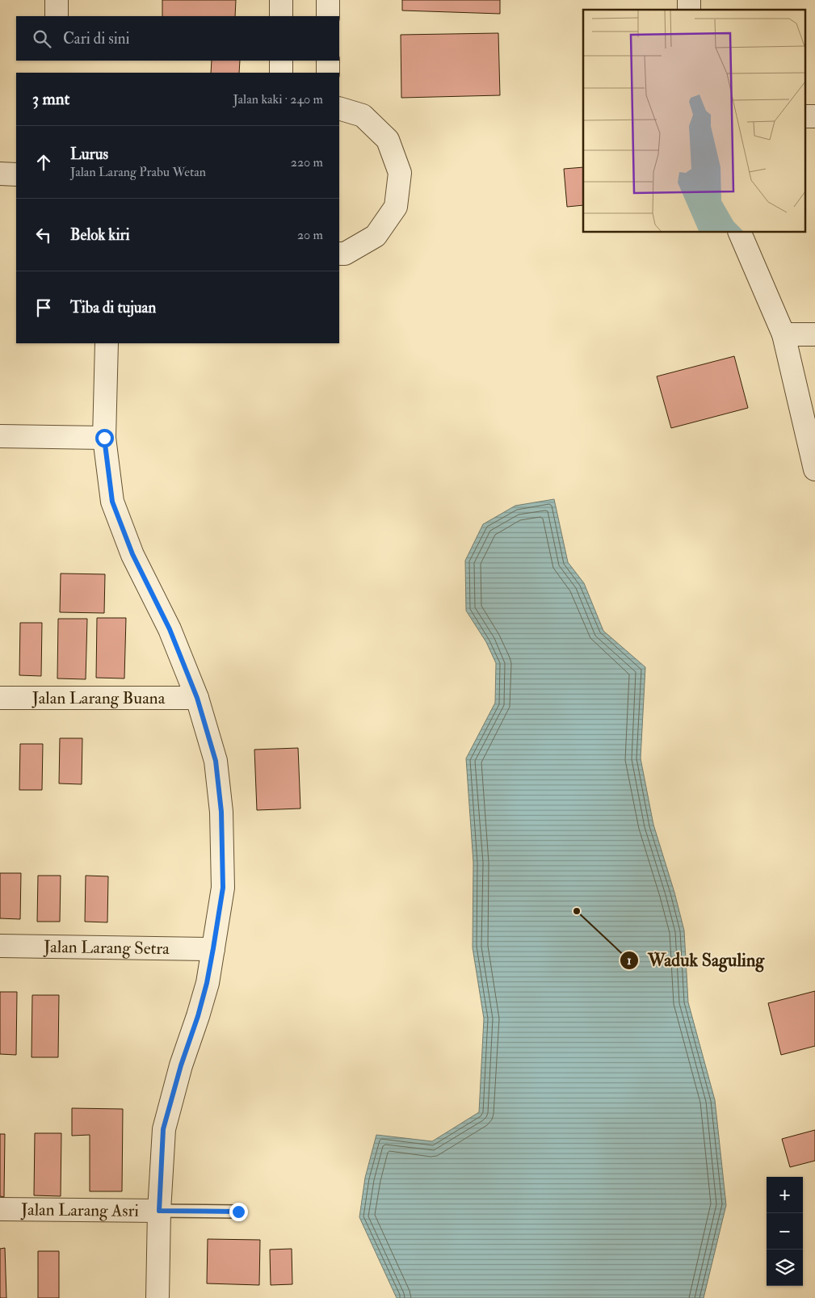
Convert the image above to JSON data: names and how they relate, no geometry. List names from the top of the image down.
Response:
{
  "streets": {
    "street": ["Jalan Larang Buana", "Jalan Larang Setra", "Jalan Larang Asri"]
  },
  "places": ["Waduk Saguling"],
  "page": {
    "search": "Cari di sini",
    "heading": ["3 mnt", "Jalan kaki · 240 m"],
    "list": [
      ["Lurus", "Jalan Larang Prabu Wetan", "220 m"],
      ["Belok kiri", "20 m"],
      "Tiba di tujuan"
    ],
    "map_buttons": ["+", "−"]
  }
}
